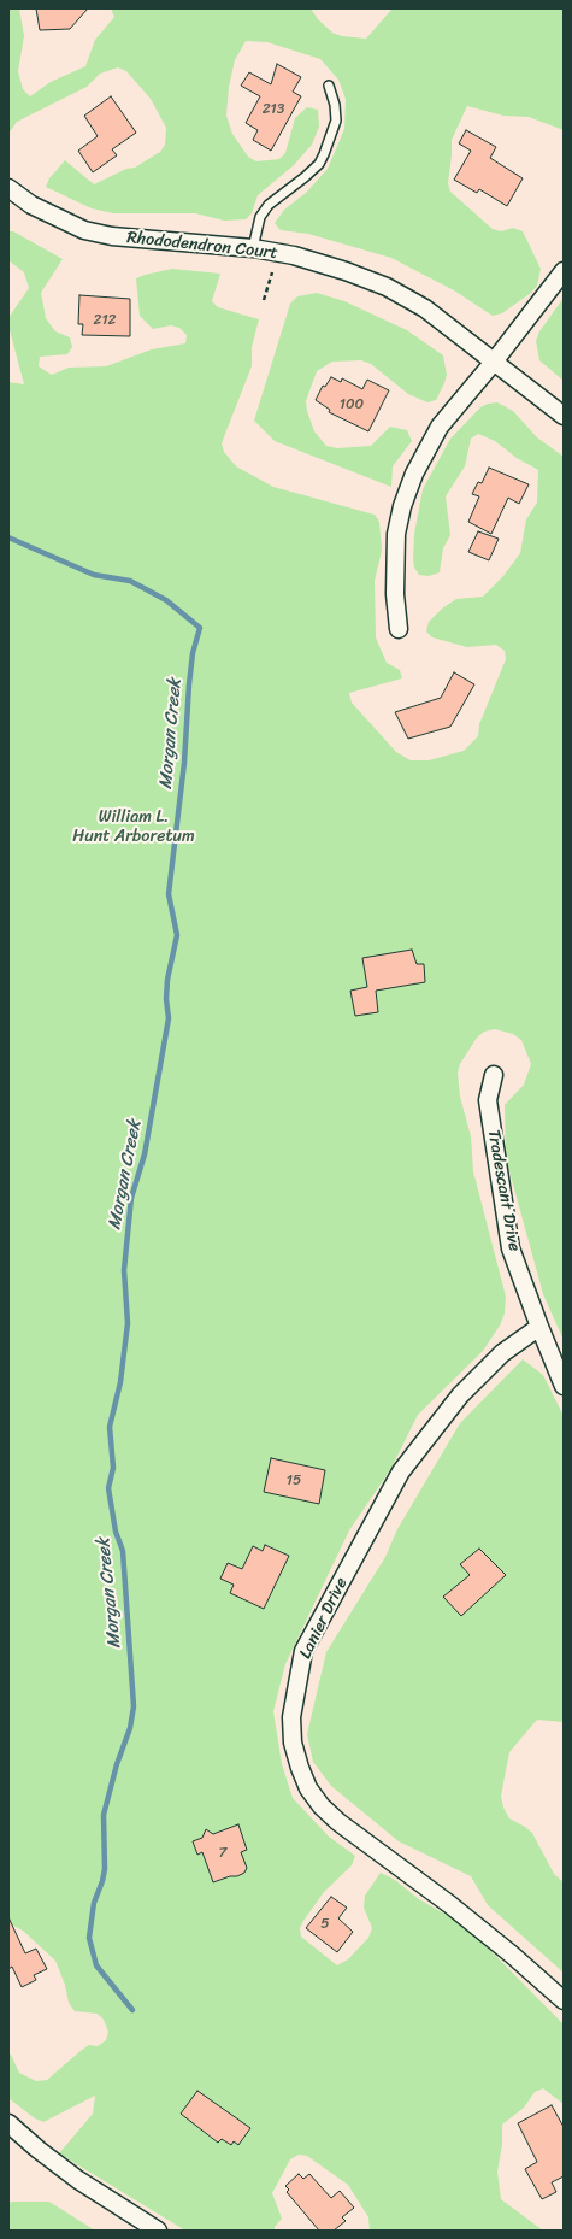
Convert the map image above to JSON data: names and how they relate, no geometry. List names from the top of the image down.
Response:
{
  "streets": {
    "street": ["Rhododendron Court", "Tradescant Drive", "Lanier Drive"]
  },
  "crossings": [
    ["Tradescant Drive", "Lanier Drive"]
  ],
  "water": ["Morgan Creek"],
  "parks": ["William L. Hunt Arboretum"],
  "house_numbers": [
    "213",
    "212",
    "100",
    "15",
    "7",
    "5"
  ]
}
